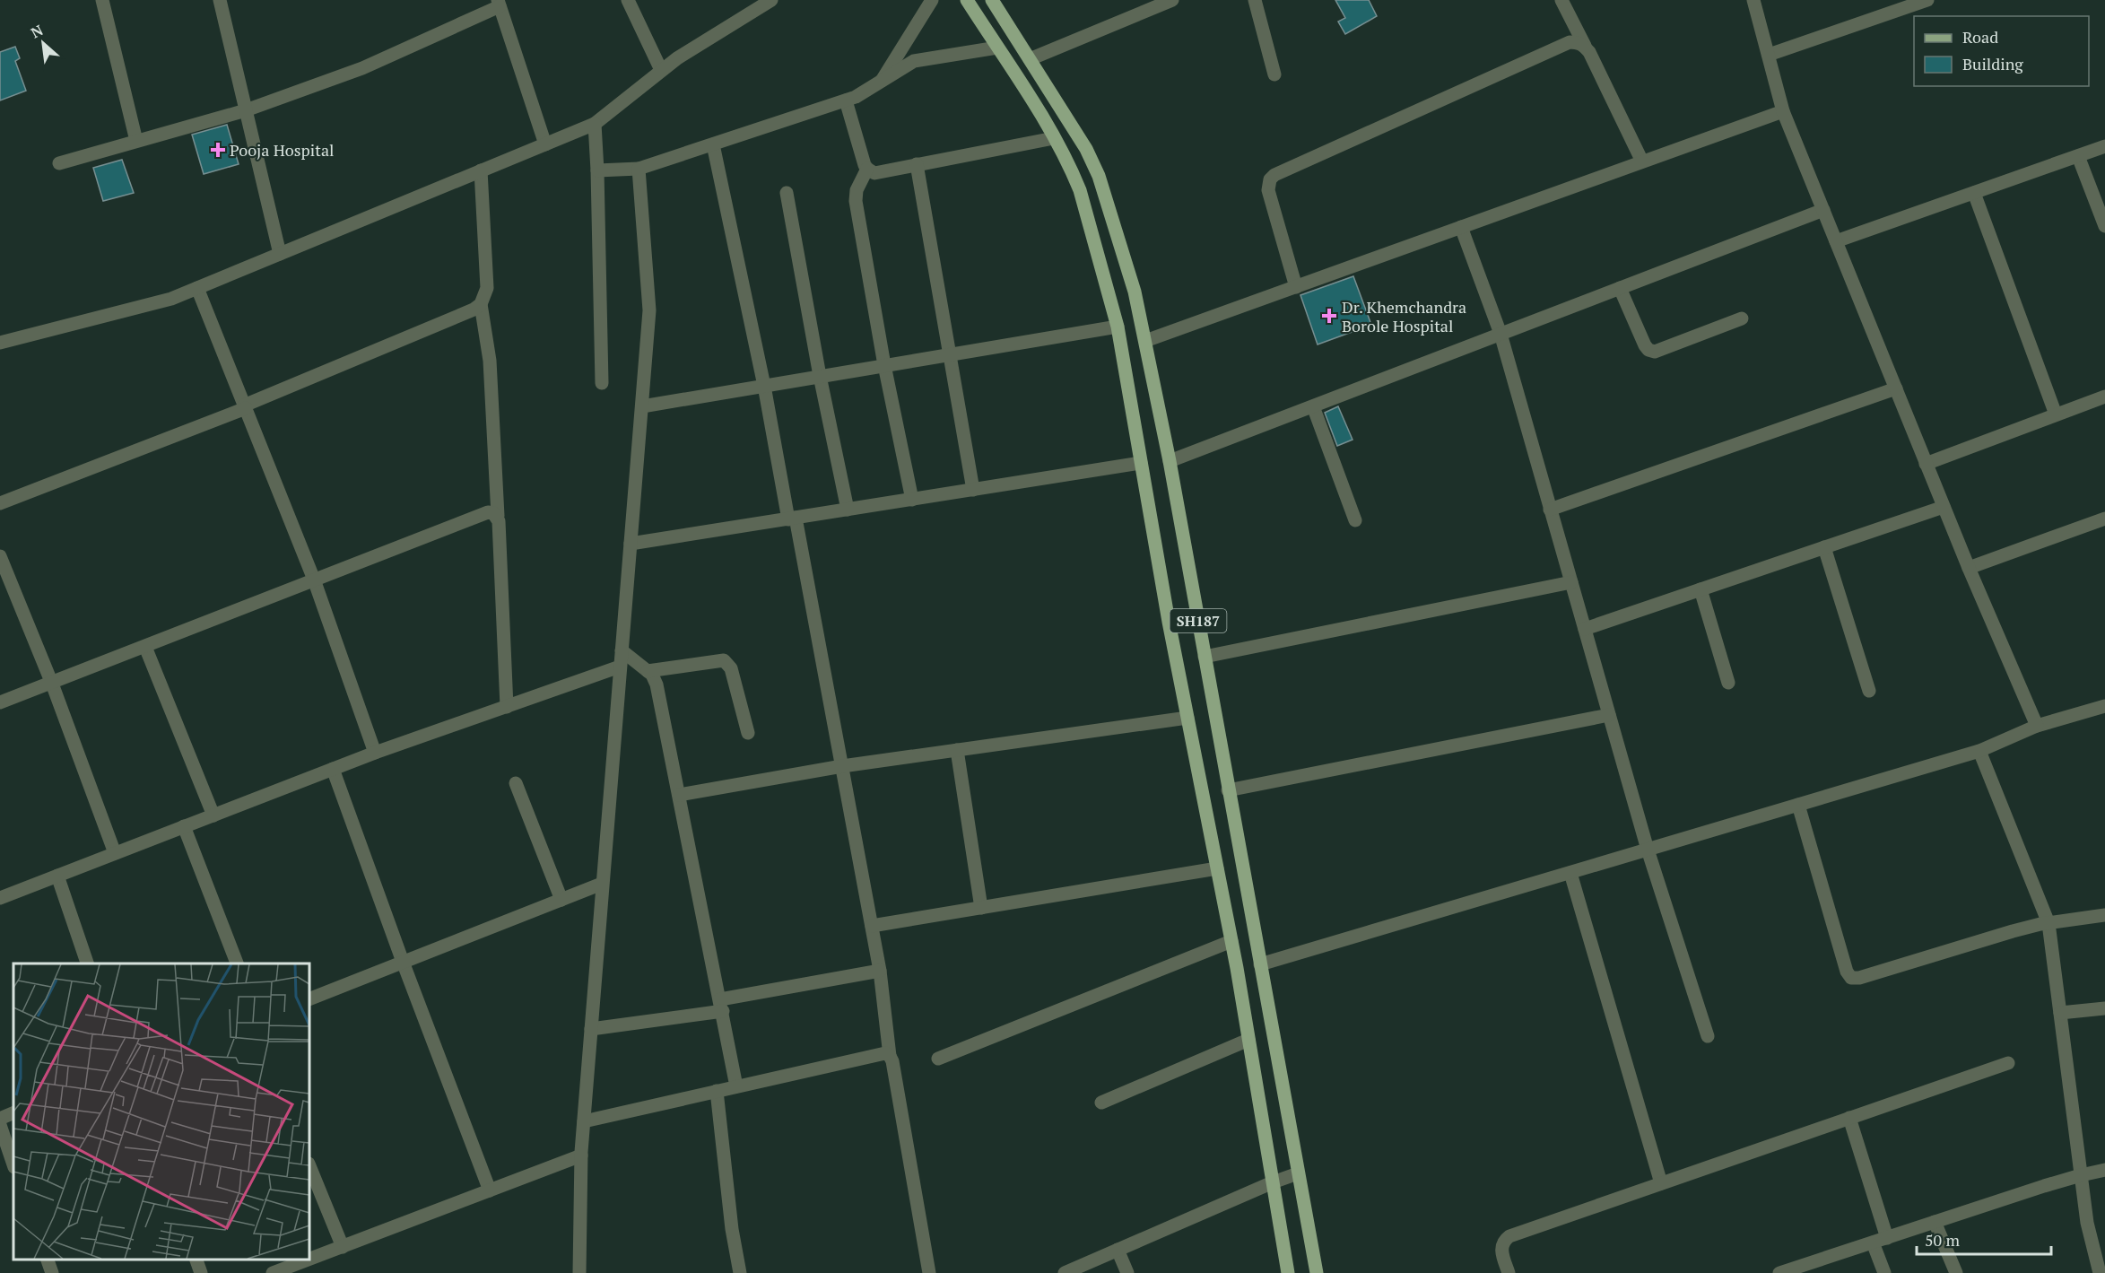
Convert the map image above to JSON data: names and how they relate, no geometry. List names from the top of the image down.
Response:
{
  "streets": {
    "main road": ["SH187"]
  },
  "places": {
    "health": ["Pooja Hospital", "Dr. Khemchandra Borole Hospital"]
  },
  "legend": ["Road", "Building"],
  "scale_bar": "50 m",
  "north": "top left"
}
